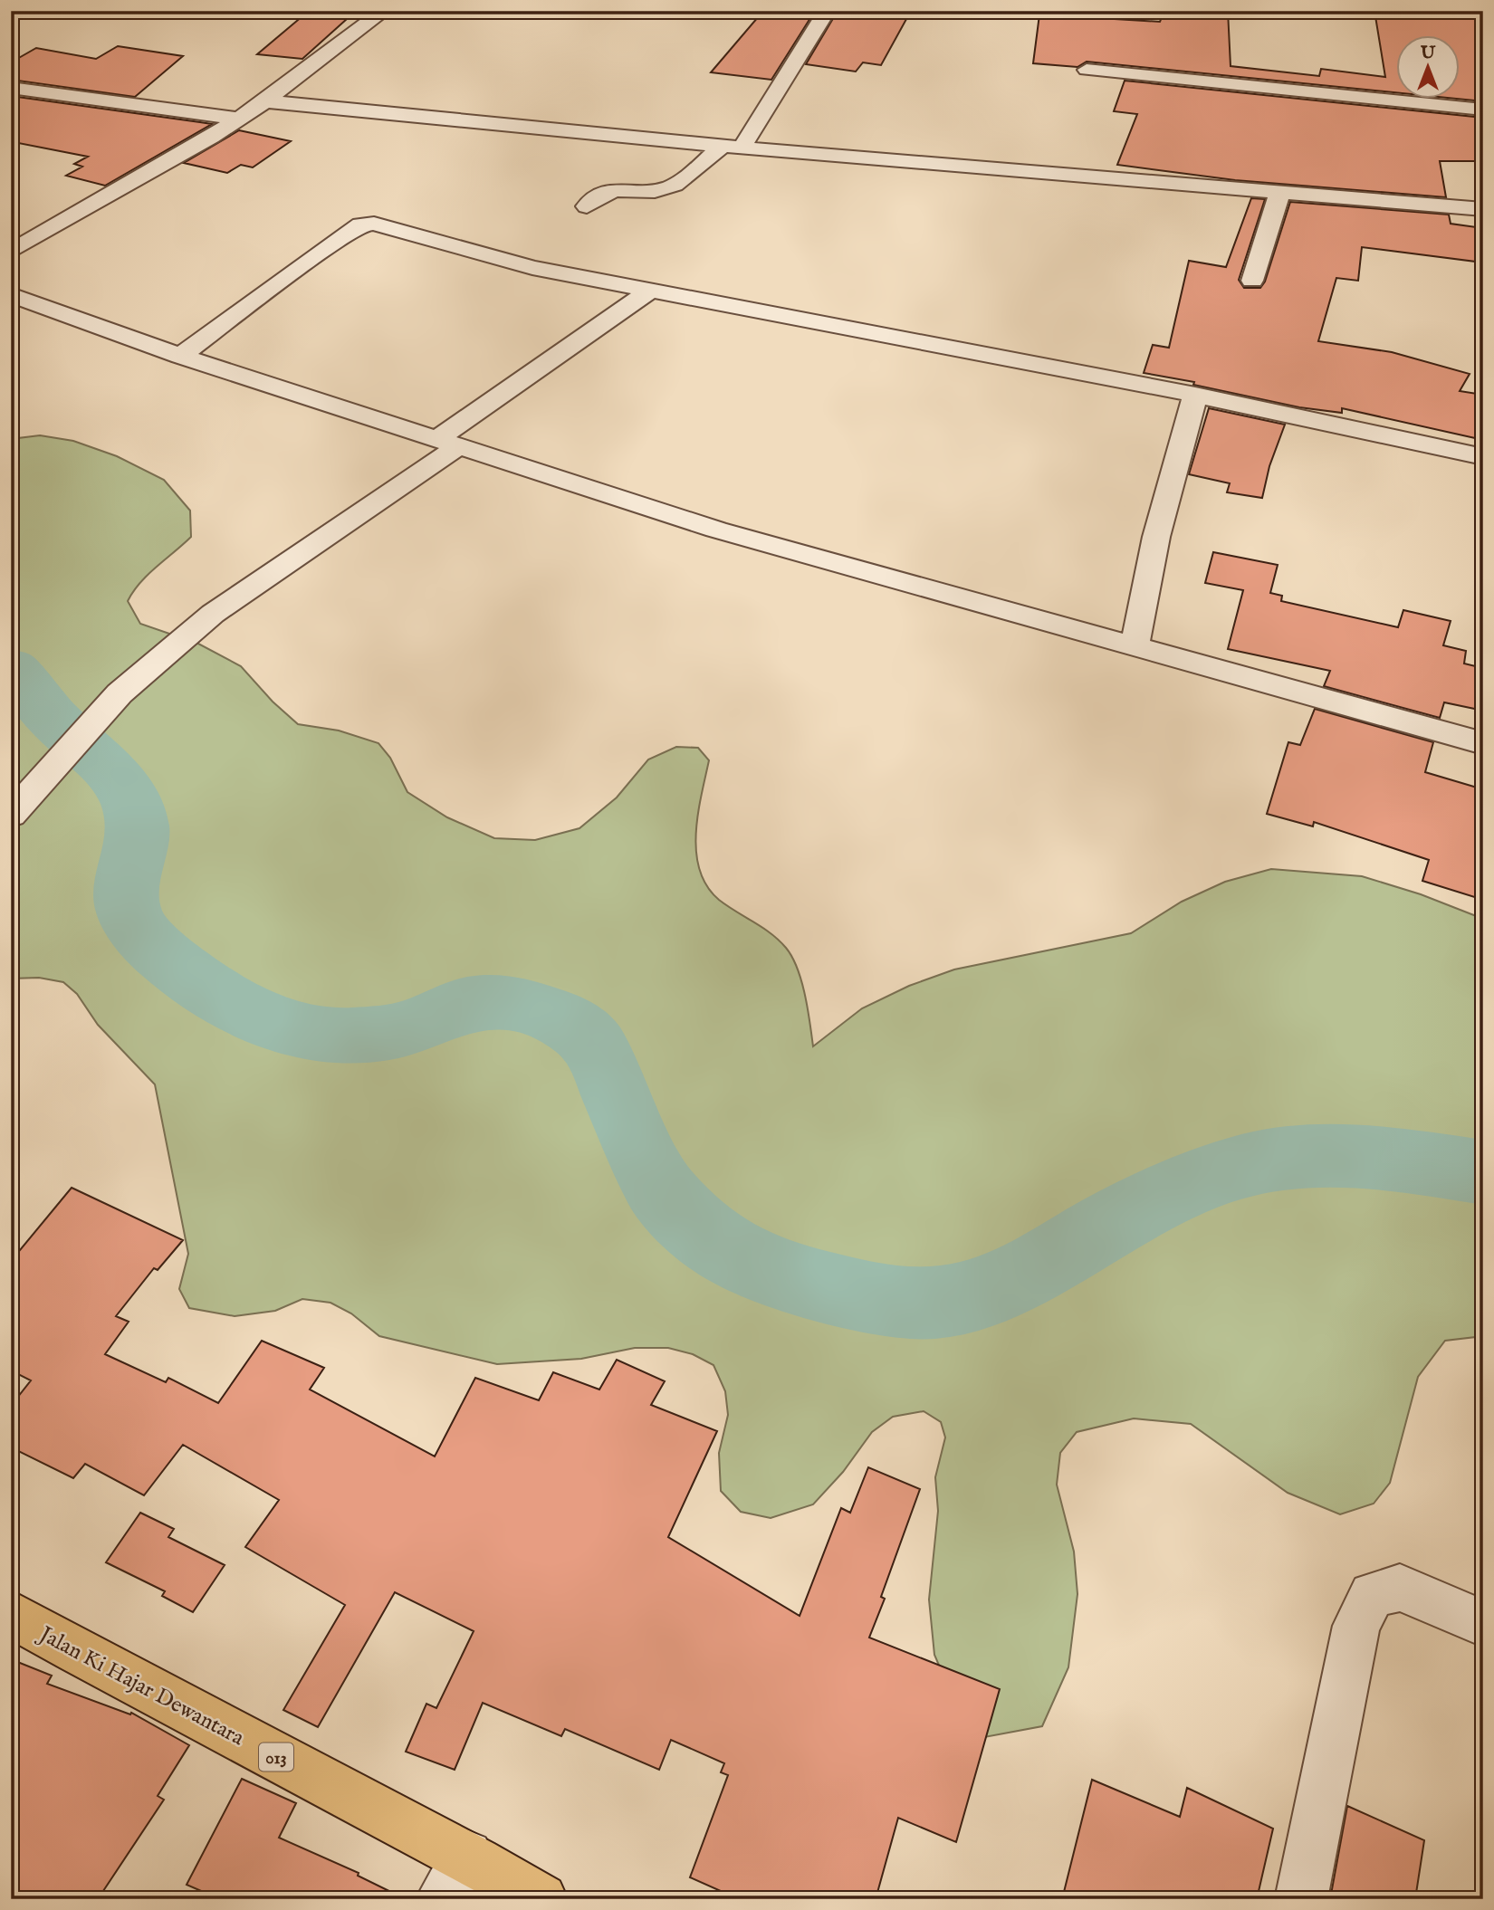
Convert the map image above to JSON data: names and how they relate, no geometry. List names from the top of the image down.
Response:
{
  "streets": {
    "main road": ["Jalan Ki Hajar Dewantara", "013"]
  },
  "north": "top"
}
